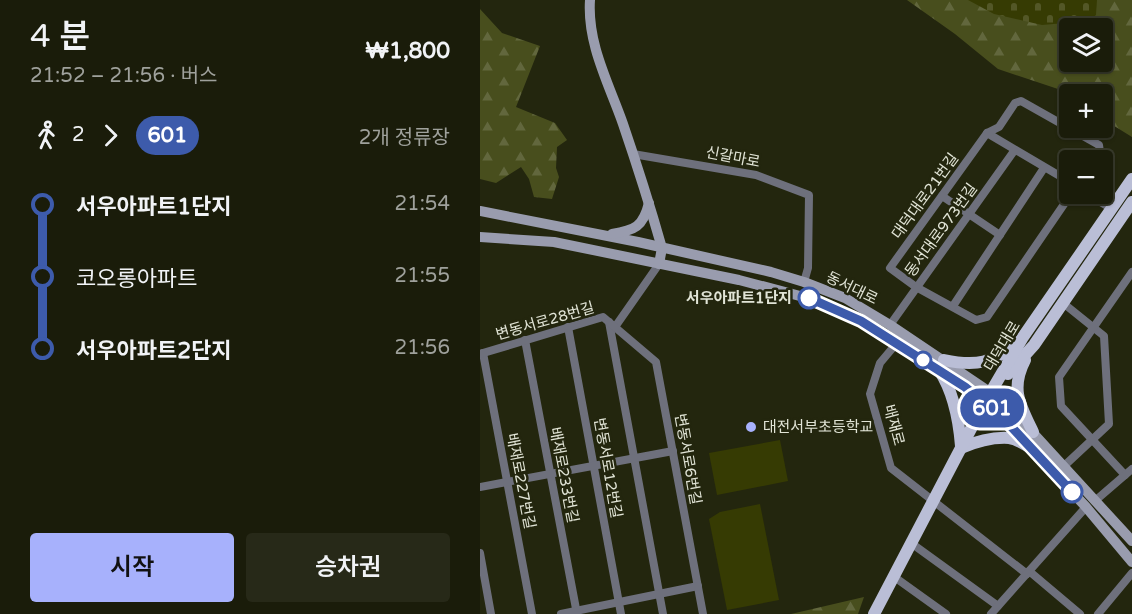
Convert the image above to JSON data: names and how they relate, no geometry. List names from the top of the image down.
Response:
{
  "streets": {
    "main road": ["대덕대로"],
    "street": [
      "신갈마로",
      "대덕대로21번길",
      "동서대로973번길",
      "동서대로",
      "변동서로28번길",
      "배재로",
      "변동서로6번길",
      "변동서로12번길",
      "배재로233번길",
      "배재로227번길"
    ]
  },
  "crossings": [
    ["신갈마로", "동서대로"],
    ["대덕대로21번길", "동서대로973번길"],
    ["동서대로973번길", "동서대로"],
    ["동서대로", "대덕대로"],
    ["동서대로", "배재로"],
    ["변동서로28번길", "변동서로6번길"],
    ["변동서로28번길", "변동서로12번길"],
    ["변동서로28번길", "배재로233번길"],
    ["변동서로28번길", "배재로227번길"]
  ],
  "places": ["서우아파트1단지", "대전서부초등학교"],
  "lines": ["bus line 601"],
  "page": {
    "heading": ["4 분", "21:52 – 21:56 · 버스", "₩1,800"],
    "on_map": "601",
    "map_buttons": ["+", "−"],
    "legs": ["2", "601", "2개 정류장"],
    "list": [
      {
        "name": "서우아파트1단지",
        "value": "21:54"
      },
      {
        "name": "코오롱아파트",
        "value": "21:55"
      },
      {
        "name": "서우아파트2단지",
        "value": "21:56"
      }
    ],
    "buttons": ["시작", "승차권"]
  }
}
